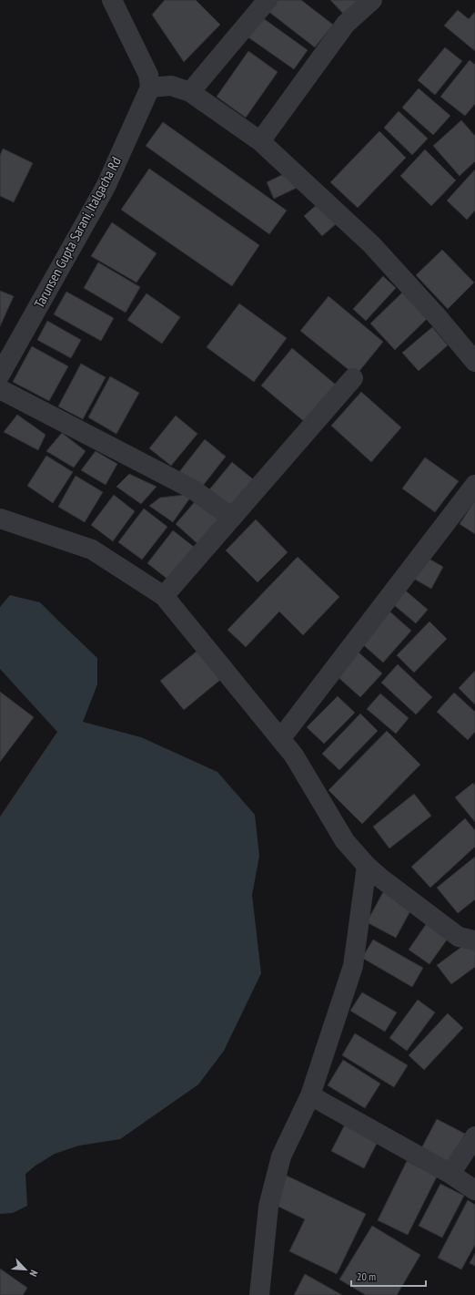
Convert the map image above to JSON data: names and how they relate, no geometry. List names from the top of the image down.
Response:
{
  "streets": {
    "street": ["Tarunsen Gupta Sarani, Italgacha Rd"]
  },
  "scale_bar": "20 m",
  "north": "bottom right"
}
